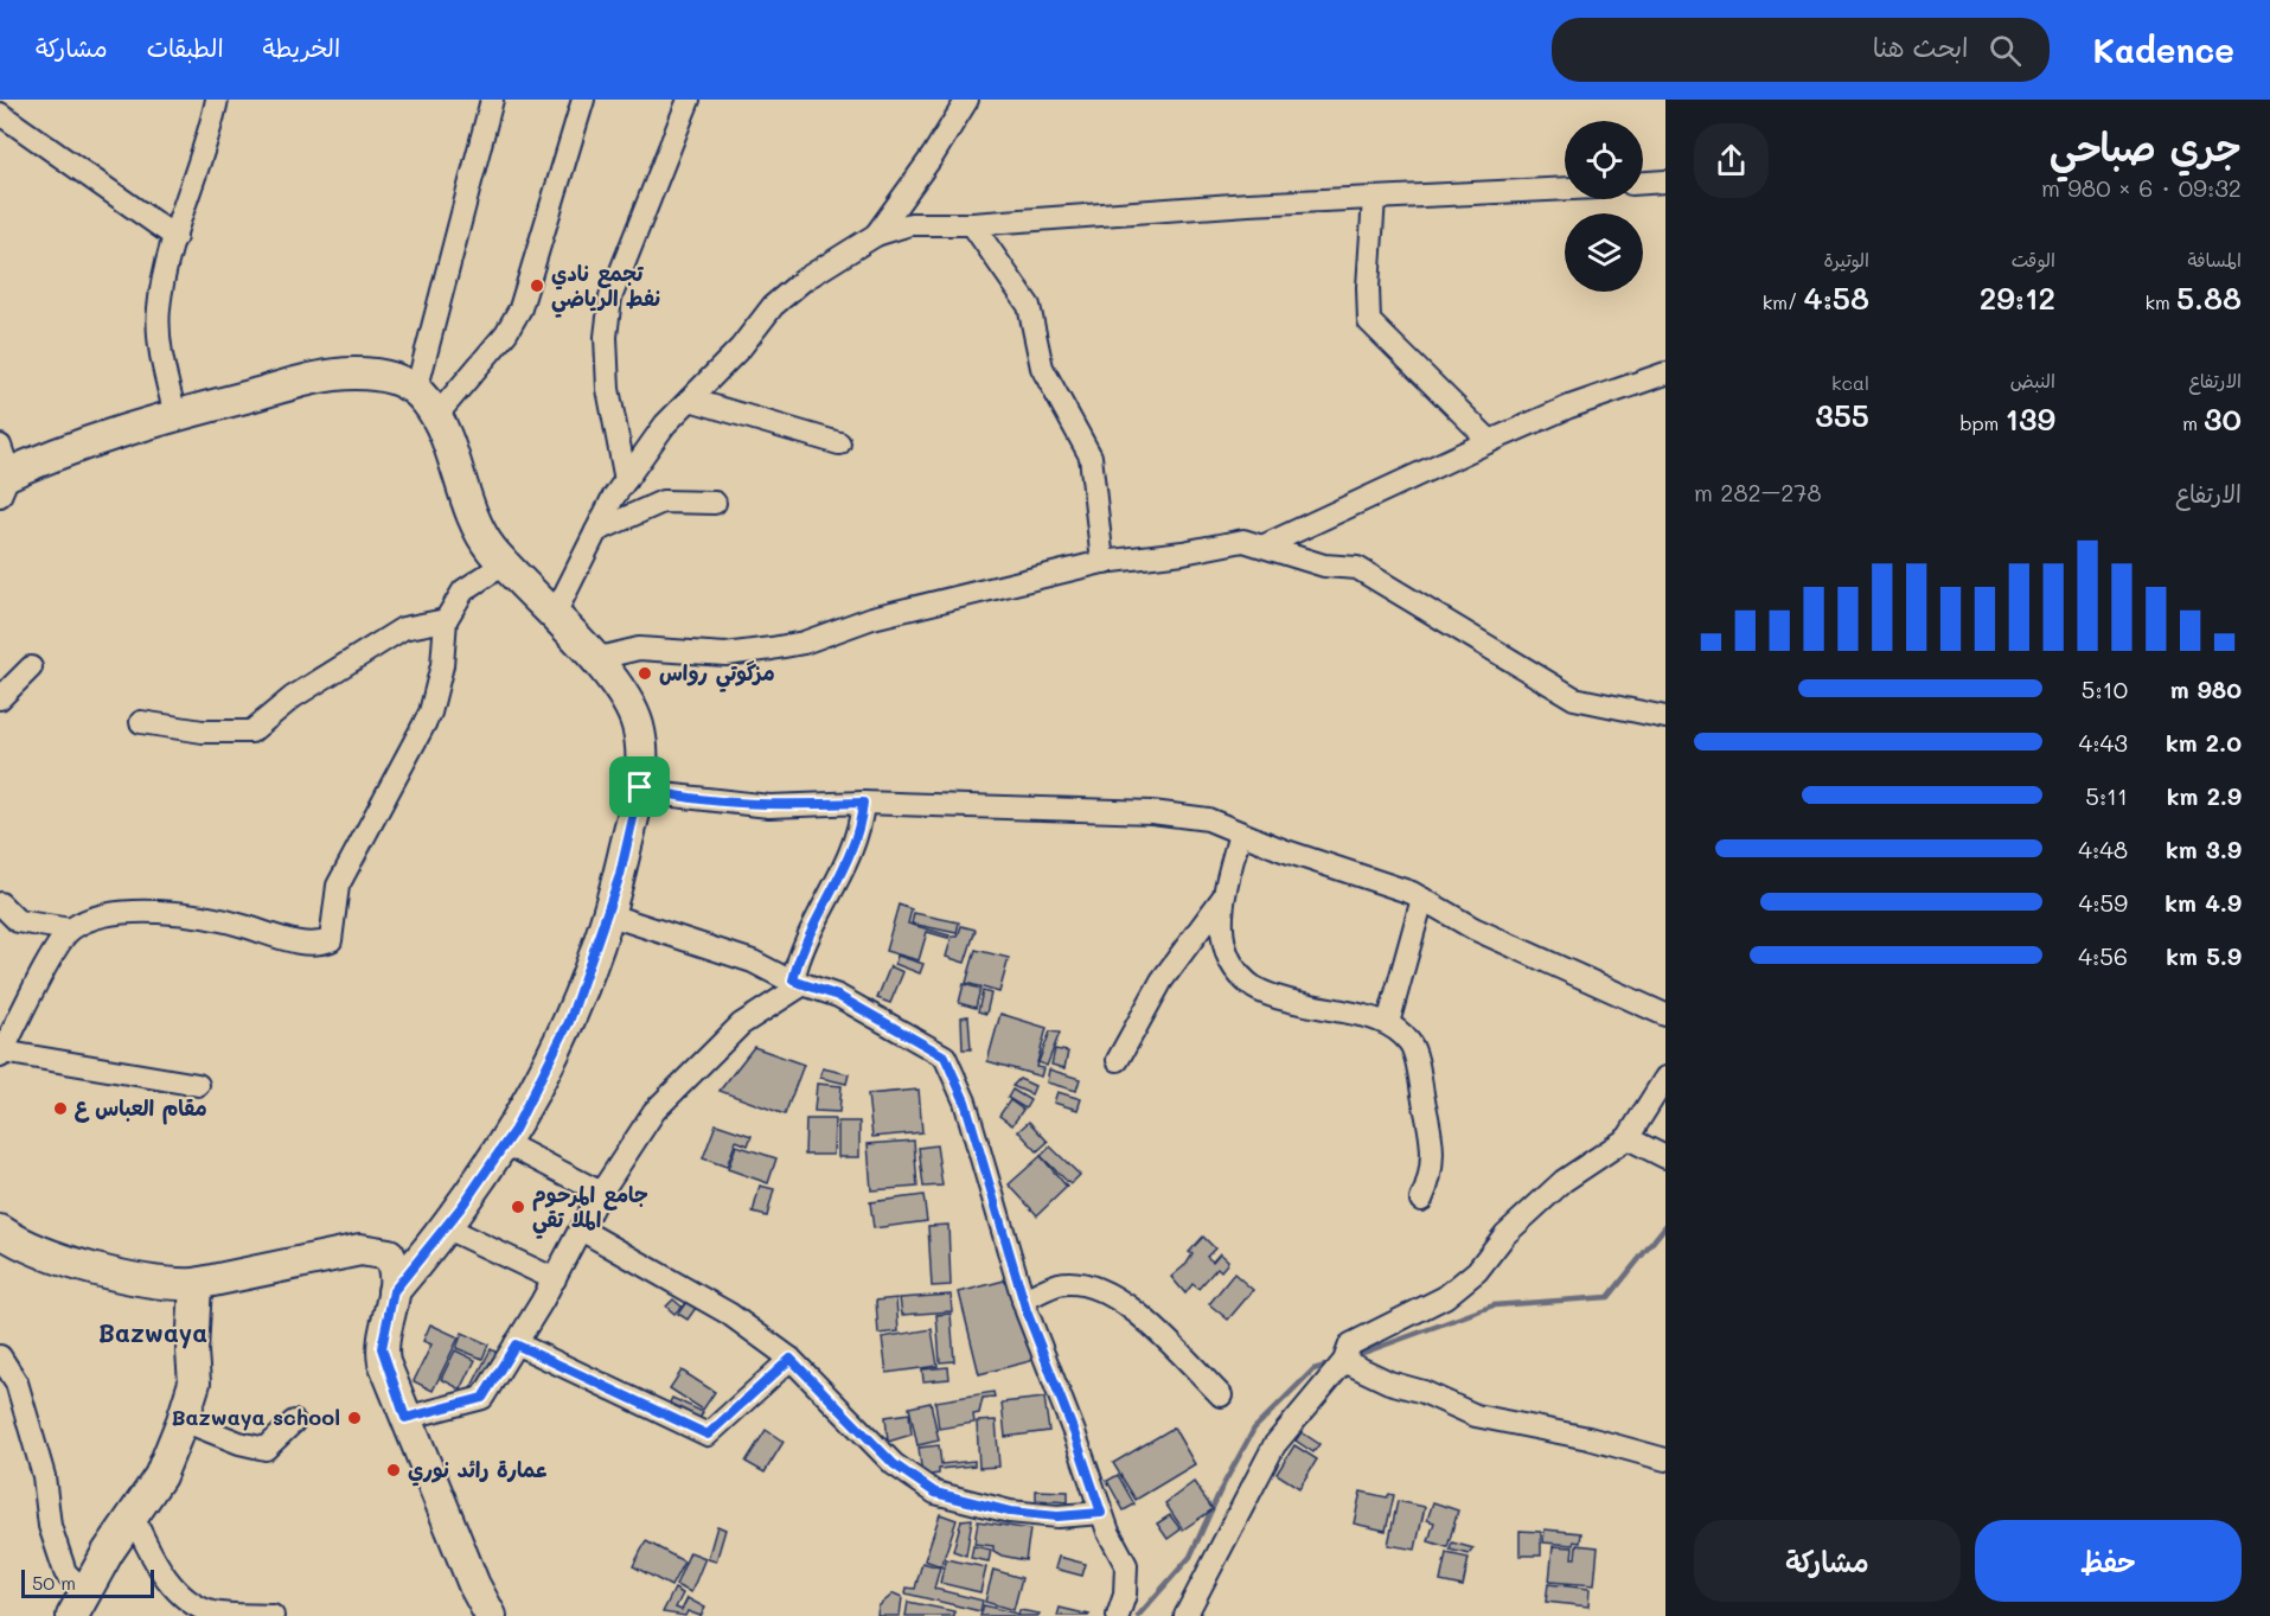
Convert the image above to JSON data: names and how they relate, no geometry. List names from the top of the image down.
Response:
{
  "districts": ["Bazwaya"],
  "places": [
    "تجمع نادي نفط الرياضي",
    "مزگوتي رواس",
    "مقام العباس ع",
    "جامع المرحوم الملا تقي",
    "Bazwaya school",
    "عمارة رائد نوري"
  ],
  "scale_bar": "50 m",
  "page": {
    "header": "Kadence",
    "search": "ابحث هنا",
    "nav": ["الخريطة", "الطبقات", "مشاركة"],
    "heading": ["جري صباحي", "09:32 · 6 × 980 m"],
    "stats": [
      ["المسافة", "5.88 km"],
      ["الوقت", "29:12"],
      ["الوتيرة", "4:58 /km"],
      ["الارتفاع", "30 m"],
      ["النبض", "139 bpm"],
      ["kcal", "355"]
    ],
    "chart": ["الارتفاع", "278–282 m"],
    "list": [
      {
        "name": "980 m",
        "note": "5:10"
      },
      {
        "name": "2.0 km",
        "note": "4:43"
      },
      {
        "name": "2.9 km",
        "note": "5:11"
      },
      {
        "name": "3.9 km",
        "note": "4:48"
      },
      {
        "name": "4.9 km",
        "note": "4:59"
      },
      {
        "name": "5.9 km",
        "note": "4:56"
      }
    ],
    "buttons": ["حفظ", "مشاركة"],
    "scale": "50 m"
  }
}
